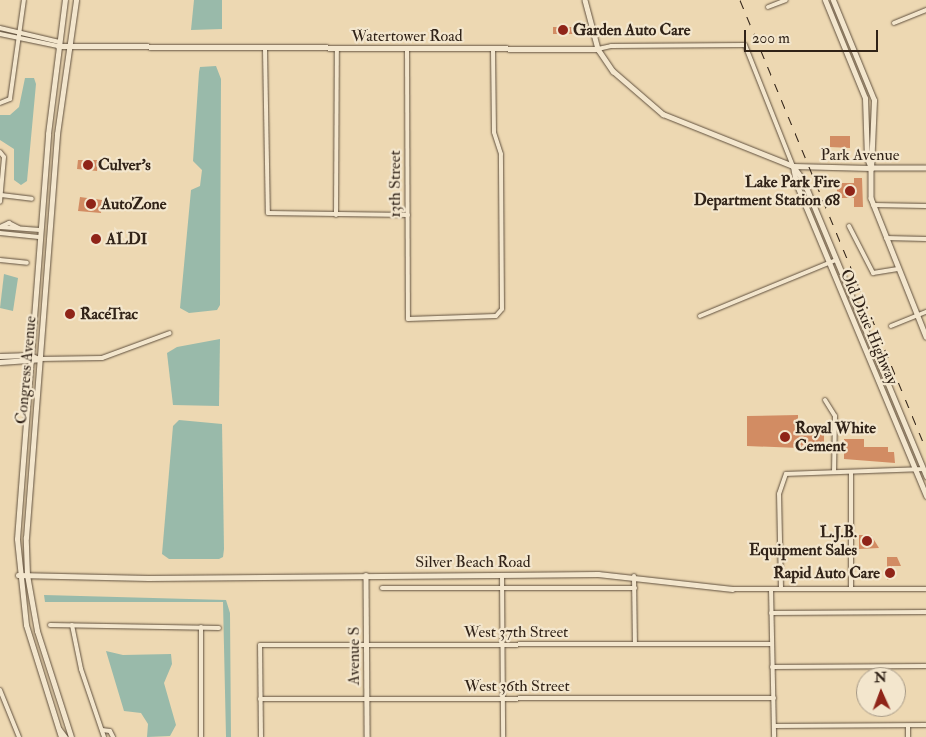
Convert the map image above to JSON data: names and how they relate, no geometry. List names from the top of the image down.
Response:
{
  "streets": {
    "main road": ["Park Avenue", "Old Dixie Highway"],
    "street": [
      "Watertower Road",
      "13th Street",
      "Congress Avenue",
      "Silver Beach Road",
      "West 37th Street",
      "Avenue S",
      "West 36th Street"
    ]
  },
  "crossings": [
    ["Watertower Road", "Park Avenue"],
    ["Watertower Road", "13th Street"],
    ["Watertower Road", "Old Dixie Highway"],
    ["Watertower Road", "Congress Avenue"],
    ["Park Avenue", "Old Dixie Highway"],
    ["Congress Avenue", "Silver Beach Road"],
    ["Silver Beach Road", "Avenue S"],
    ["West 37th Street", "Avenue S"],
    ["West 37th Street", "West 36th Street"],
    ["Avenue S", "West 36th Street"]
  ],
  "places": [
    "Garden Auto Care",
    "Culver's",
    "Lake Park Fire Department Station 68",
    "AutoZone",
    "ALDI",
    "RaceTrac",
    "Royal White Cement",
    "L.J.B. Equipment Sales",
    "Rapid Auto Care"
  ],
  "scale_bar": "200 m",
  "north": "top"
}
